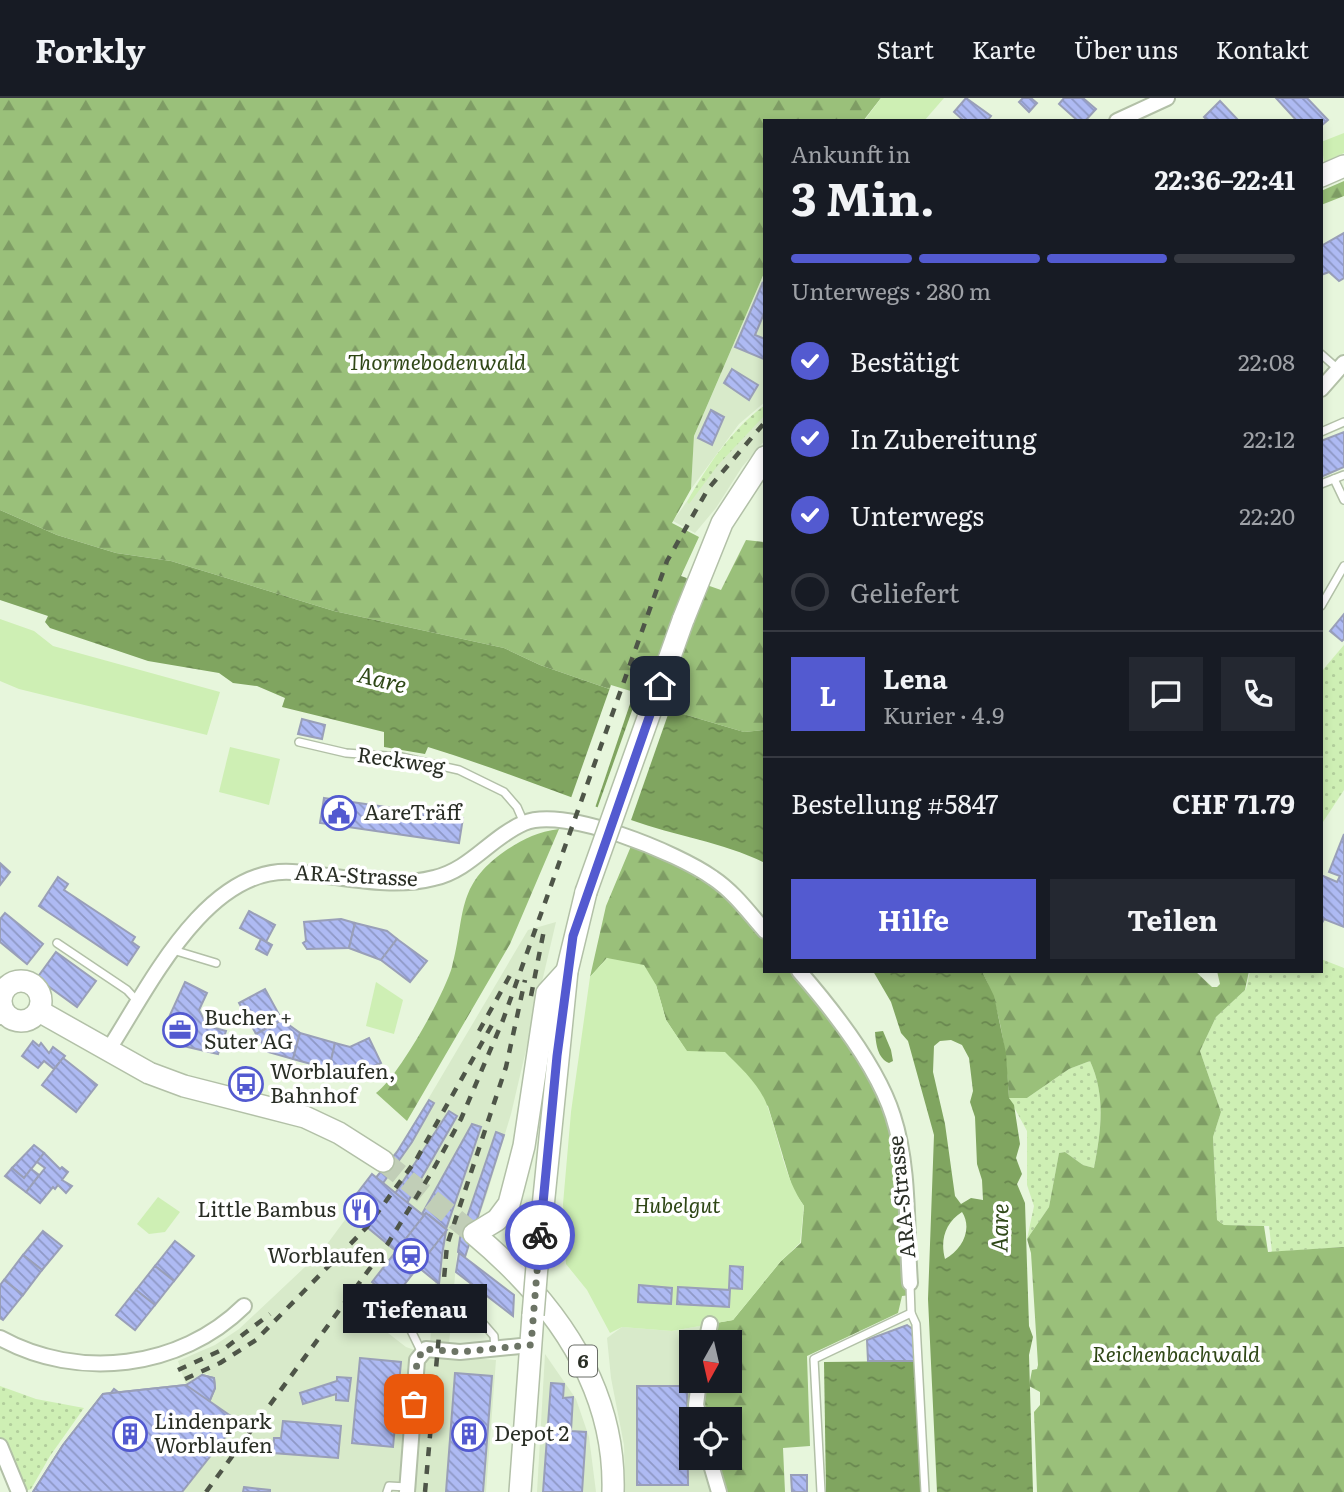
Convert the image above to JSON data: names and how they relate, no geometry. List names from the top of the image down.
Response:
{
  "streets": {
    "main road": ["6"],
    "street": ["ARA-Strasse"],
    "lane": ["Reckweg"]
  },
  "crossings": [
    ["Reckweg", "ARA-Strasse"]
  ],
  "water": ["Aare"],
  "parks": ["Thormebodenwald", "Hubelgut", "Reichenbachwald"],
  "places": {
    "public building": ["AareTräff"],
    "office": ["Bucher + Suter AG"],
    "bus stop": ["Worblaufen, Bahnhof"],
    "restaurant": ["Little Bambus"],
    "station": ["Worblaufen"],
    "other": ["Tiefenau"],
    "building": ["Lindenpark Worblaufen", "Depot 2"]
  },
  "north": "bottom",
  "page": {
    "header": "Forkly",
    "nav": [
      "Start",
      "Karte",
      "Über uns",
      "Kontakt"
    ],
    "heading": ["3 Min.", "Ankunft in", "22:36–22:41"],
    "panel": [
      "Lena",
      "Kurier · 4.9",
      "Bestellung #5847",
      "CHF 71.79"
    ],
    "bar": "Unterwegs · 280 m",
    "list": [
      ["Bestätigt", "22:08"],
      ["In Zubereitung", "22:12"],
      ["Unterwegs", "22:20"],
      "Geliefert"
    ],
    "round": "L",
    "buttons": ["Hilfe", "Teilen"],
    "bubble": "Tiefenau"
  }
}
